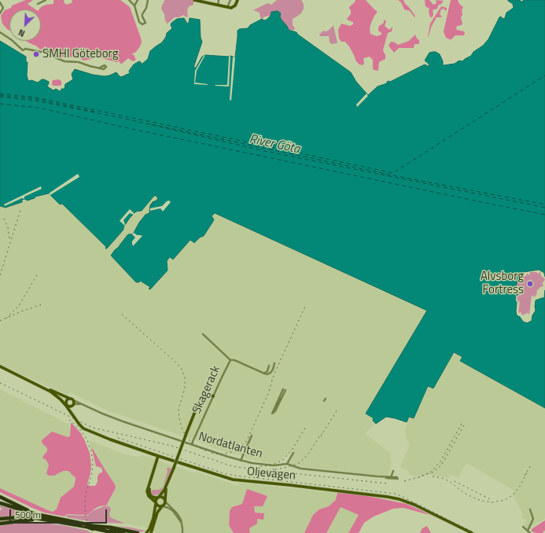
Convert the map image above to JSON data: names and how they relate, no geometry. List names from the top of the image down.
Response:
{
  "streets": {
    "street": ["Skagerack", "Nordatlanten", "Oljevägen"]
  },
  "crossings": [
    ["Skagerack", "Nordatlanten"],
    ["Nordatlanten", "Oljevägen"]
  ],
  "water": ["River Göta"],
  "places": ["SMHI Göteborg", "Alvsborg Fortress"],
  "scale_bar": "500 m",
  "north": "bottom left"
}
